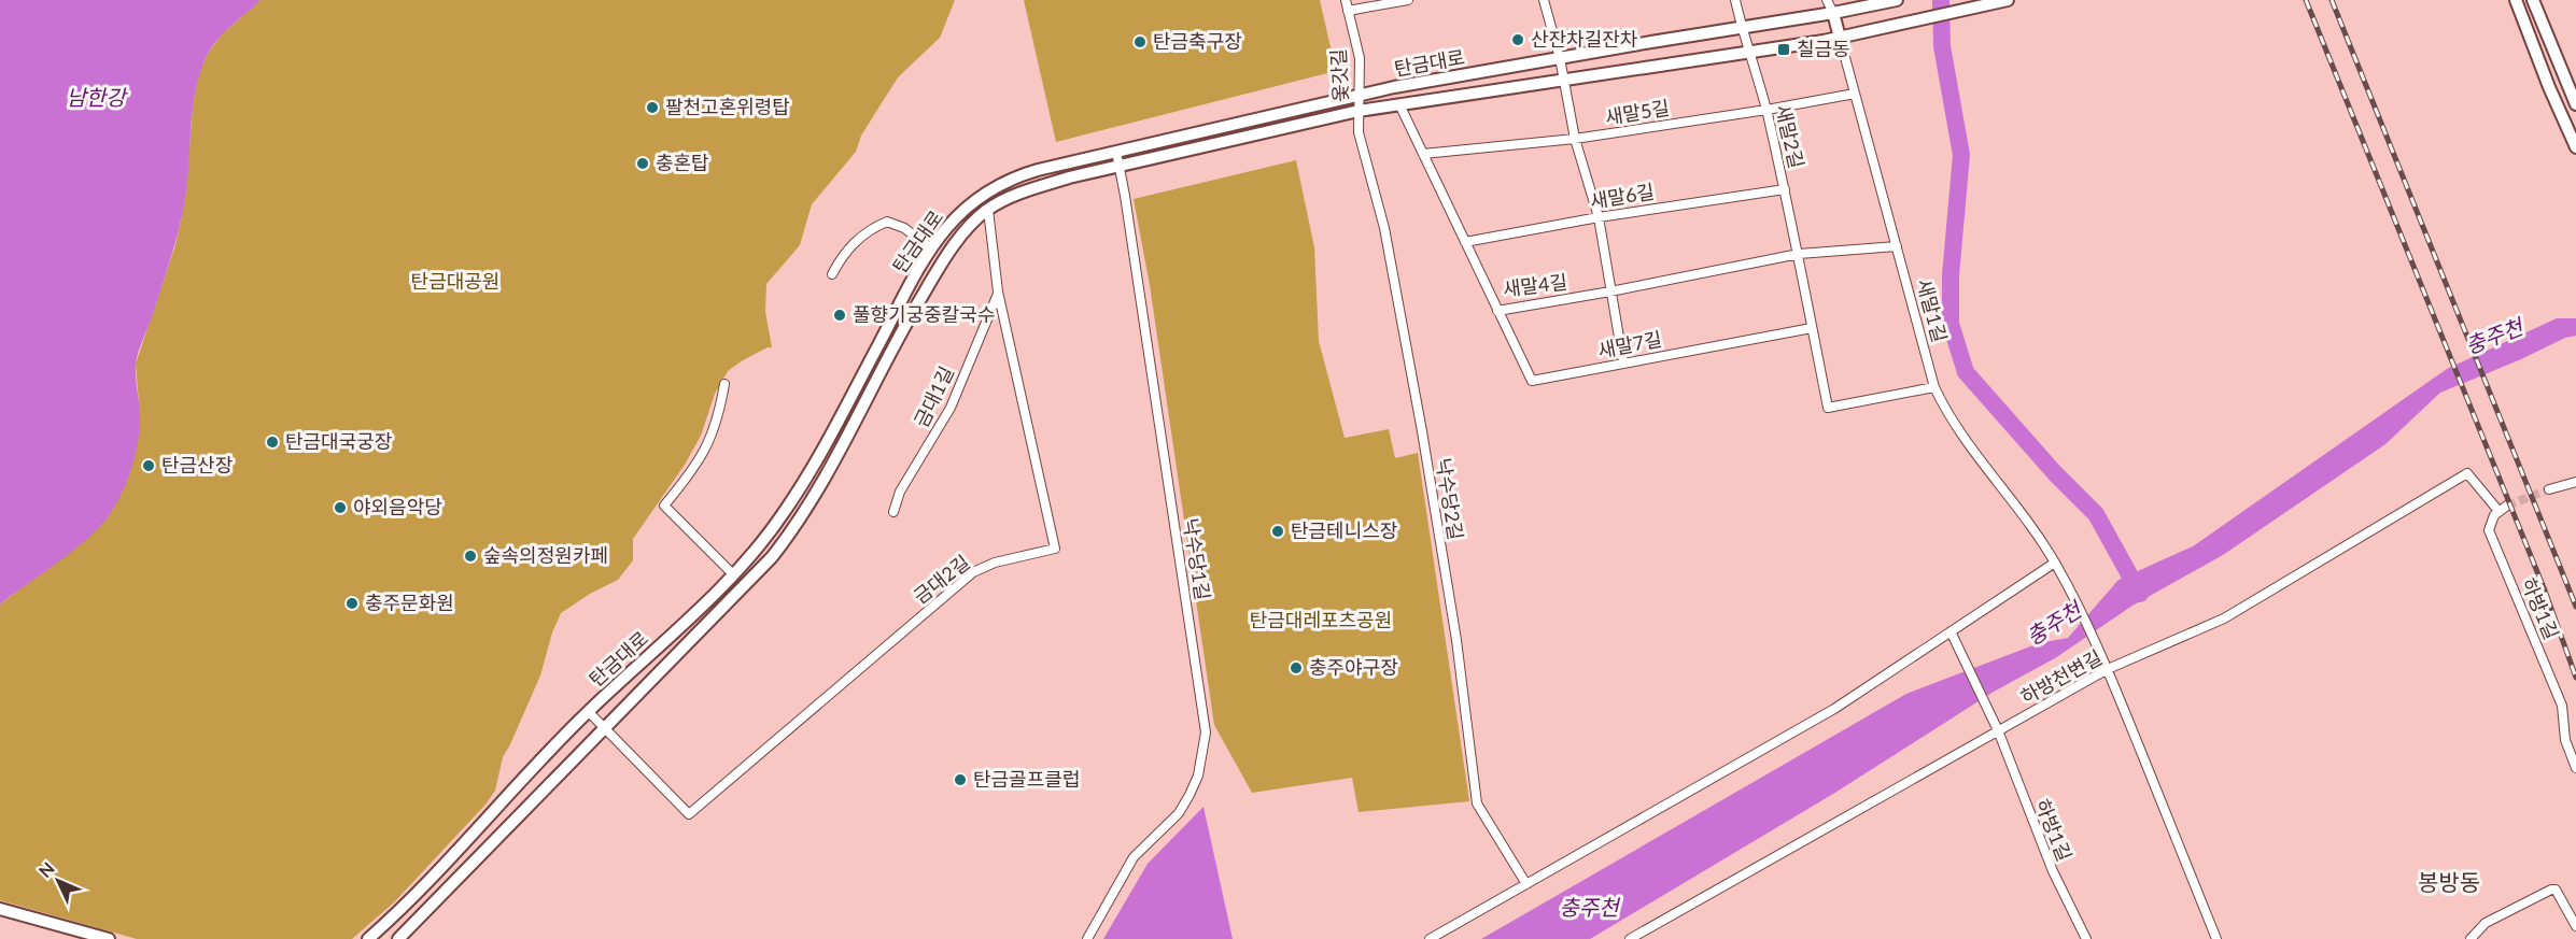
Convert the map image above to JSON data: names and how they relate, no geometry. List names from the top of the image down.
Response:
{
  "streets": {
    "main road": ["탄금대로"],
    "street": [
      "옻갓길",
      "새말5길",
      "새말2길",
      "새말6길",
      "새말4길",
      "새말1길",
      "새말7길",
      "금대1길",
      "낙수당2길",
      "낙수당1길",
      "금대2길",
      "하방1길",
      "하방천변길"
    ]
  },
  "crossings": [
    ["탄금대로", "옻갓길"],
    ["탄금대로", "새말2길"],
    ["탄금대로", "새말4길"],
    ["탄금대로", "새말1길"],
    ["탄금대로", "낙수당2길"],
    ["탄금대로", "낙수당1길"],
    ["탄금대로", "금대2길"],
    ["옻갓길", "낙수당2길"],
    ["새말5길", "새말2길"],
    ["새말5길", "새말4길"],
    ["새말5길", "새말1길"],
    ["새말2길", "새말6길"],
    ["새말2길", "새말4길"],
    ["새말2길", "새말1길"],
    ["새말2길", "새말7길"],
    ["새말6길", "새말4길"],
    ["새말4길", "새말1길"],
    ["새말4길", "새말7길"],
    ["새말1길", "하방천변길"],
    ["금대1길", "금대2길"],
    ["하방1길", "하방천변길"]
  ],
  "districts": ["봉방동"],
  "water": ["남한강", "충주천"],
  "parks": ["탄금대공원", "탄금대레포츠공원"],
  "places": {
    "other": [
      "산잔차길잔차",
      "탄금축구장",
      "팔천고혼위령탑",
      "충혼탑",
      "풀향기궁중칼국수",
      "탄금대국궁장",
      "탄금산장",
      "야외음악당",
      "탄금테니스장",
      "숲속의정원카페",
      "충주문화원",
      "충주야구장",
      "탄금골프클럽"
    ],
    "transit": ["칠금동"]
  },
  "north": "top left"
}
